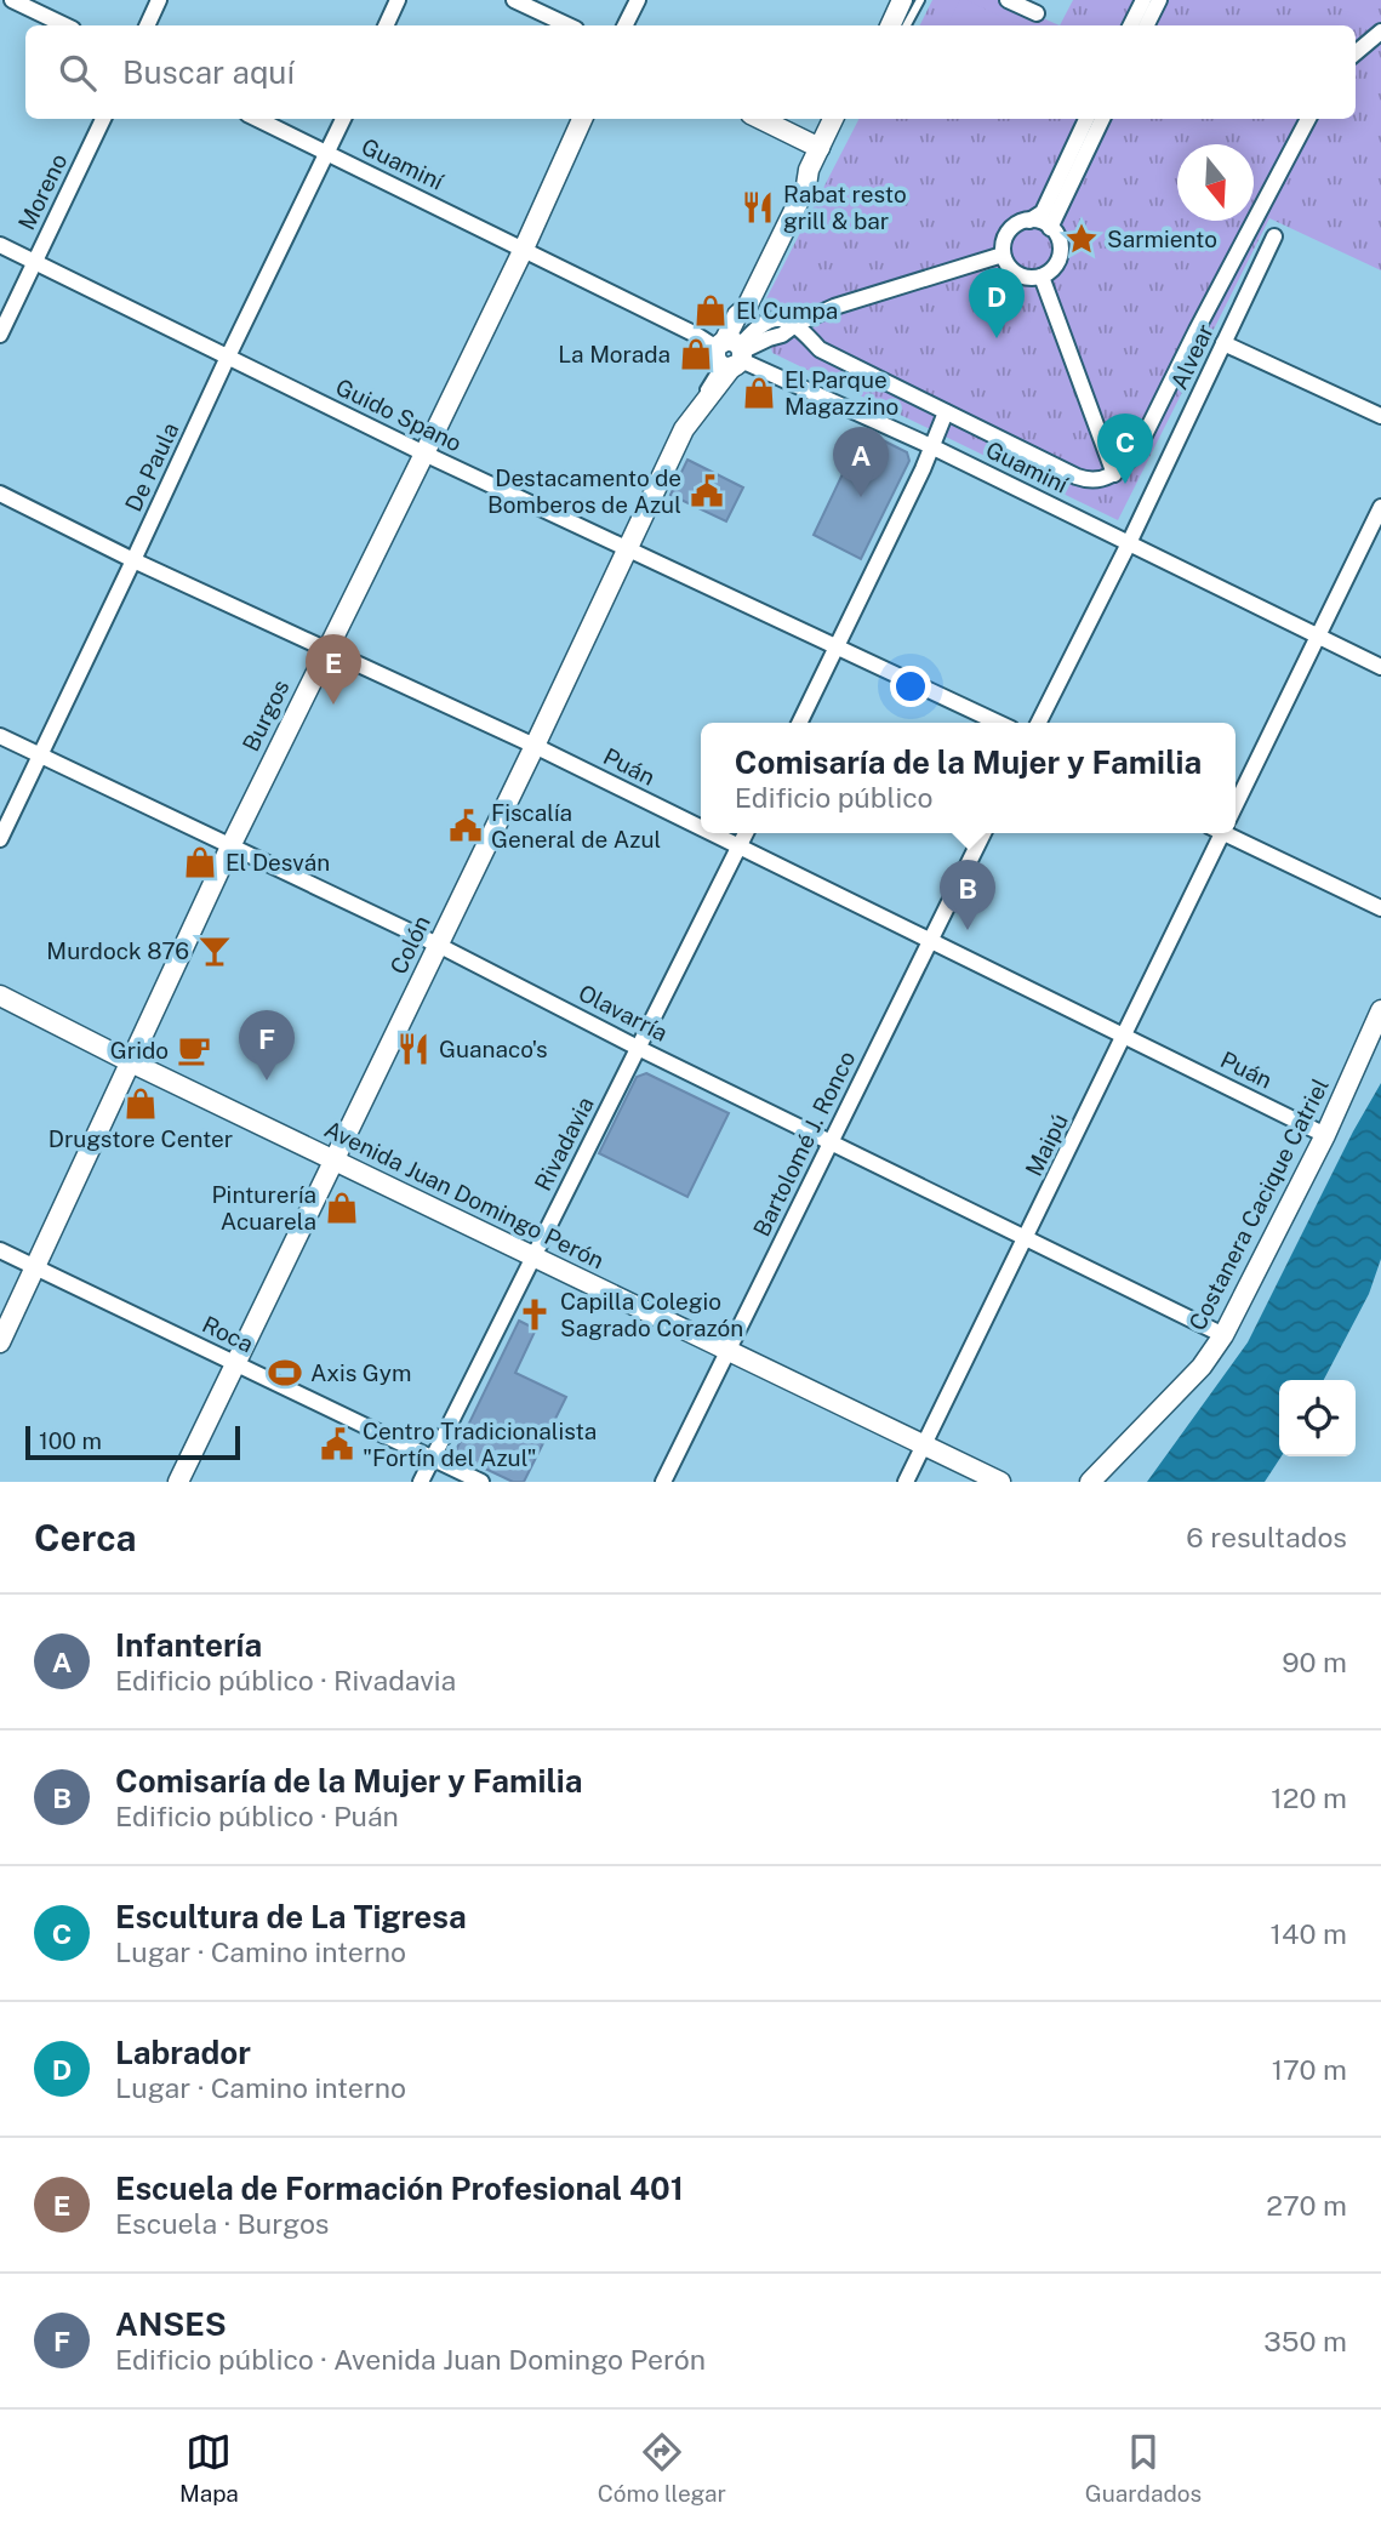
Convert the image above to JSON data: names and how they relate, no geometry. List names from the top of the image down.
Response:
{
  "streets": {
    "main road": [
      "Burgos",
      "Colón",
      "Avenida Juan Domingo Perón",
      "Costanera Cacique Catriel"
    ],
    "street": [
      "Guaminí",
      "Moreno",
      "Alvear",
      "Guido Spano",
      "De Paula",
      "Puán",
      "Olavarría",
      "Rivadavia",
      "Bartolomé J. Ronco",
      "Maipú",
      "Roca"
    ]
  },
  "crossings": [
    ["Guaminí", "Alvear"],
    ["Guaminí", "De Paula"],
    ["Guaminí", "Burgos"],
    ["Guaminí", "Colón"],
    ["Guaminí", "Maipú"],
    ["Moreno", "Guido Spano"],
    ["Guido Spano", "De Paula"],
    ["Guido Spano", "Burgos"],
    ["Guido Spano", "Colón"],
    ["De Paula", "Puán"],
    ["De Paula", "Olavarría"],
    ["Burgos", "Puán"],
    ["Burgos", "Olavarría"],
    ["Burgos", "Avenida Juan Domingo Perón"],
    ["Burgos", "Roca"],
    ["Puán", "Colón"],
    ["Puán", "Rivadavia"],
    ["Puán", "Bartolomé J. Ronco"],
    ["Puán", "Maipú"],
    ["Puán", "Costanera Cacique Catriel"],
    ["Colón", "Olavarría"],
    ["Colón", "Avenida Juan Domingo Perón"],
    ["Colón", "Roca"],
    ["Olavarría", "Rivadavia"],
    ["Olavarría", "Bartolomé J. Ronco"],
    ["Olavarría", "Maipú"],
    ["Olavarría", "Costanera Cacique Catriel"],
    ["Rivadavia", "Avenida Juan Domingo Perón"],
    ["Rivadavia", "Roca"],
    ["Bartolomé J. Ronco", "Avenida Juan Domingo Perón"],
    ["Maipú", "Avenida Juan Domingo Perón"]
  ],
  "places": {
    "restaurant": ["Rabat resto grill & bar", "Guanaco's"],
    "place": ["Sarmiento"],
    "shop": [
      "El Cumpa",
      "La Morada",
      "El Parque Magazzino",
      "El Desván",
      "Drugstore Center",
      "Pinturería Acuarela"
    ],
    "public building": ["Destacamento de Bomberos de Azul", "Fiscalía General de Azul", "Centro Tradicionalista \"Fortín del Azul\""],
    "bar": ["Murdock 876"],
    "cafe": ["Grido"],
    "church": ["Capilla Colegio Sagrado Corazón"],
    "sports": ["Axis Gym"]
  },
  "scale_bar": "100 m",
  "north": "bottom",
  "page": {
    "search": "Buscar aquí",
    "pins": [
      "D",
      "C",
      "A",
      "E",
      "B",
      "F"
    ],
    "popup": ["Comisaría de la Mujer y Familia", "Edificio público"],
    "scale": "100 m",
    "heading": ["Cerca", "6 resultados"],
    "list": [
      {
        "mark": "A",
        "name": "Infantería",
        "note": "Edificio público · Rivadavia",
        "value": "90 m"
      },
      {
        "mark": "B",
        "name": "Comisaría de la Mujer y Familia",
        "note": "Edificio público · Puán",
        "value": "120 m"
      },
      {
        "mark": "C",
        "name": "Escultura de La Tigresa",
        "note": "Lugar · Camino interno",
        "value": "140 m"
      },
      {
        "mark": "D",
        "name": "Labrador",
        "note": "Lugar · Camino interno",
        "value": "170 m"
      },
      {
        "mark": "E",
        "name": "Escuela de Formación Profesional 401",
        "note": "Escuela · Burgos",
        "value": "270 m"
      },
      {
        "mark": "F",
        "name": "ANSES",
        "note": "Edificio público · Avenida Juan Domingo Perón",
        "value": "350 m"
      }
    ],
    "nav": ["Mapa", "Cómo llegar", "Guardados"]
  }
}
